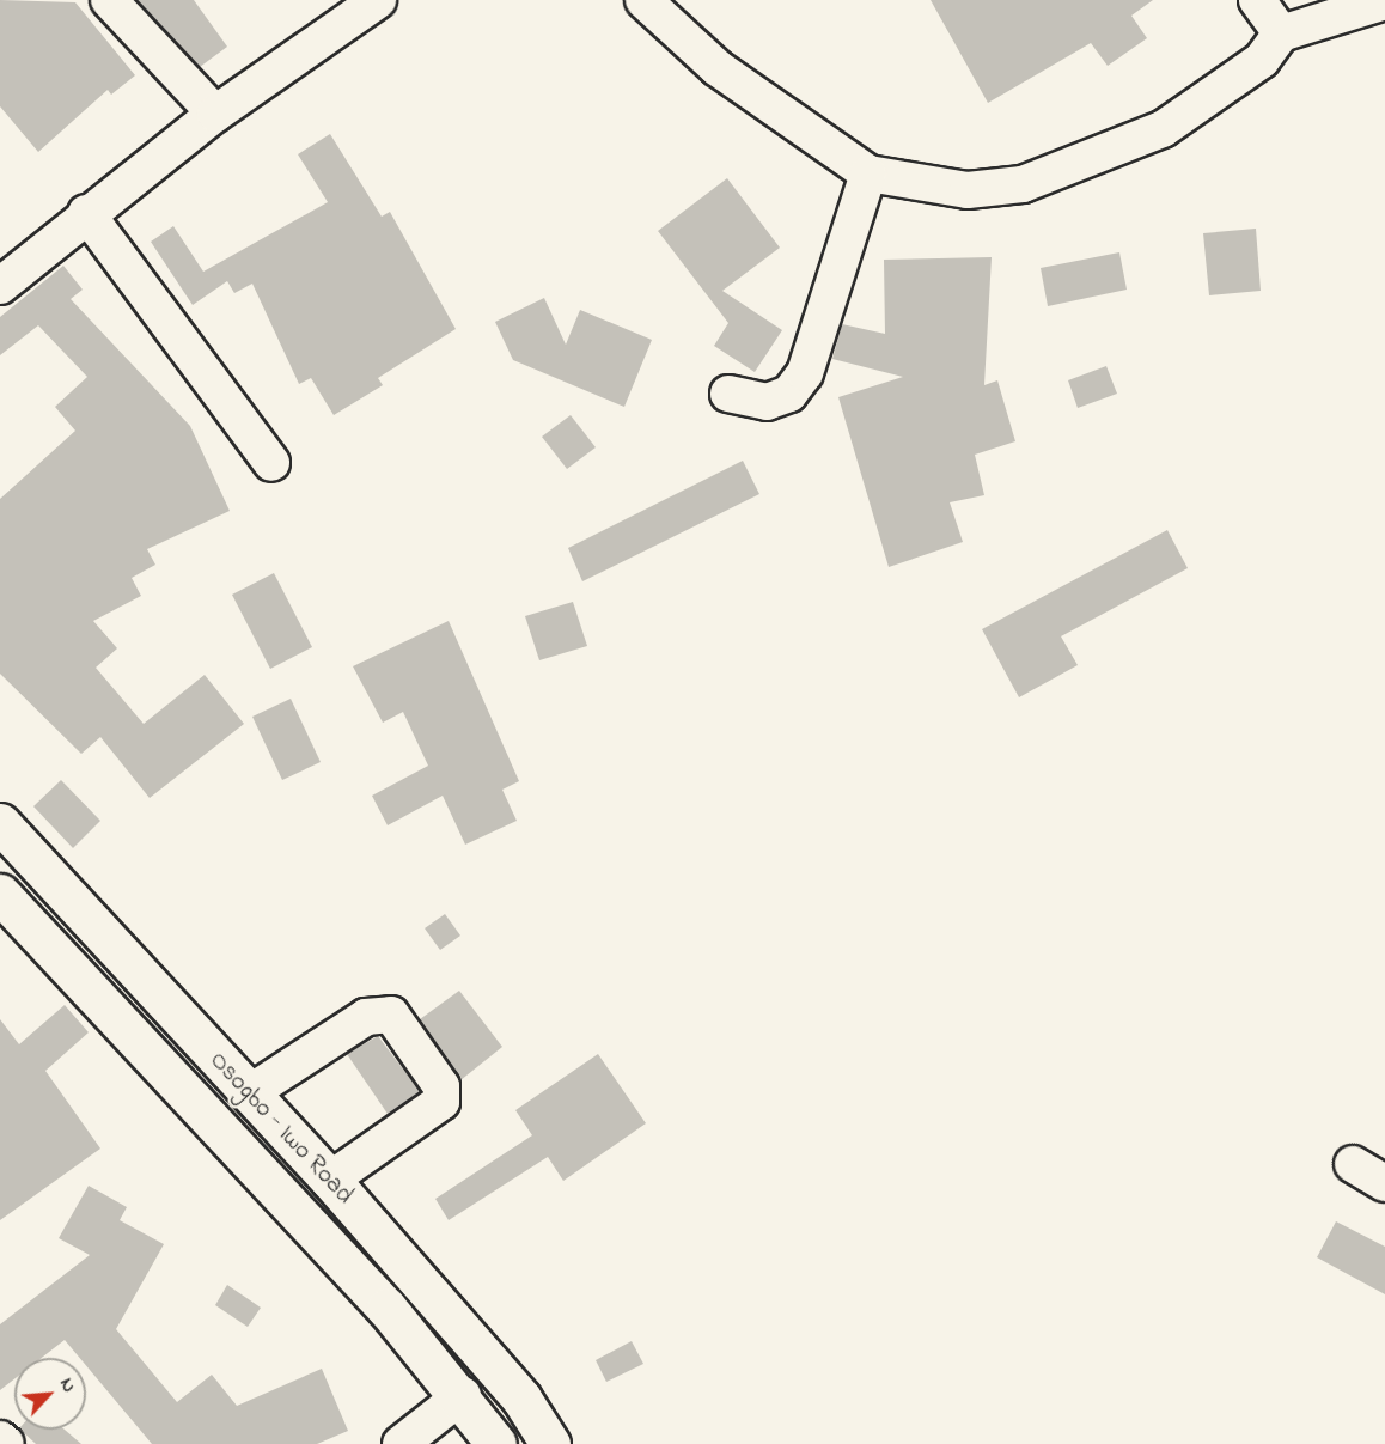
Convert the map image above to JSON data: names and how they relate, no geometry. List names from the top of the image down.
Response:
{
  "streets": {
    "main road": ["Osogbo - Iwo Road"]
  },
  "north": "top right"
}
